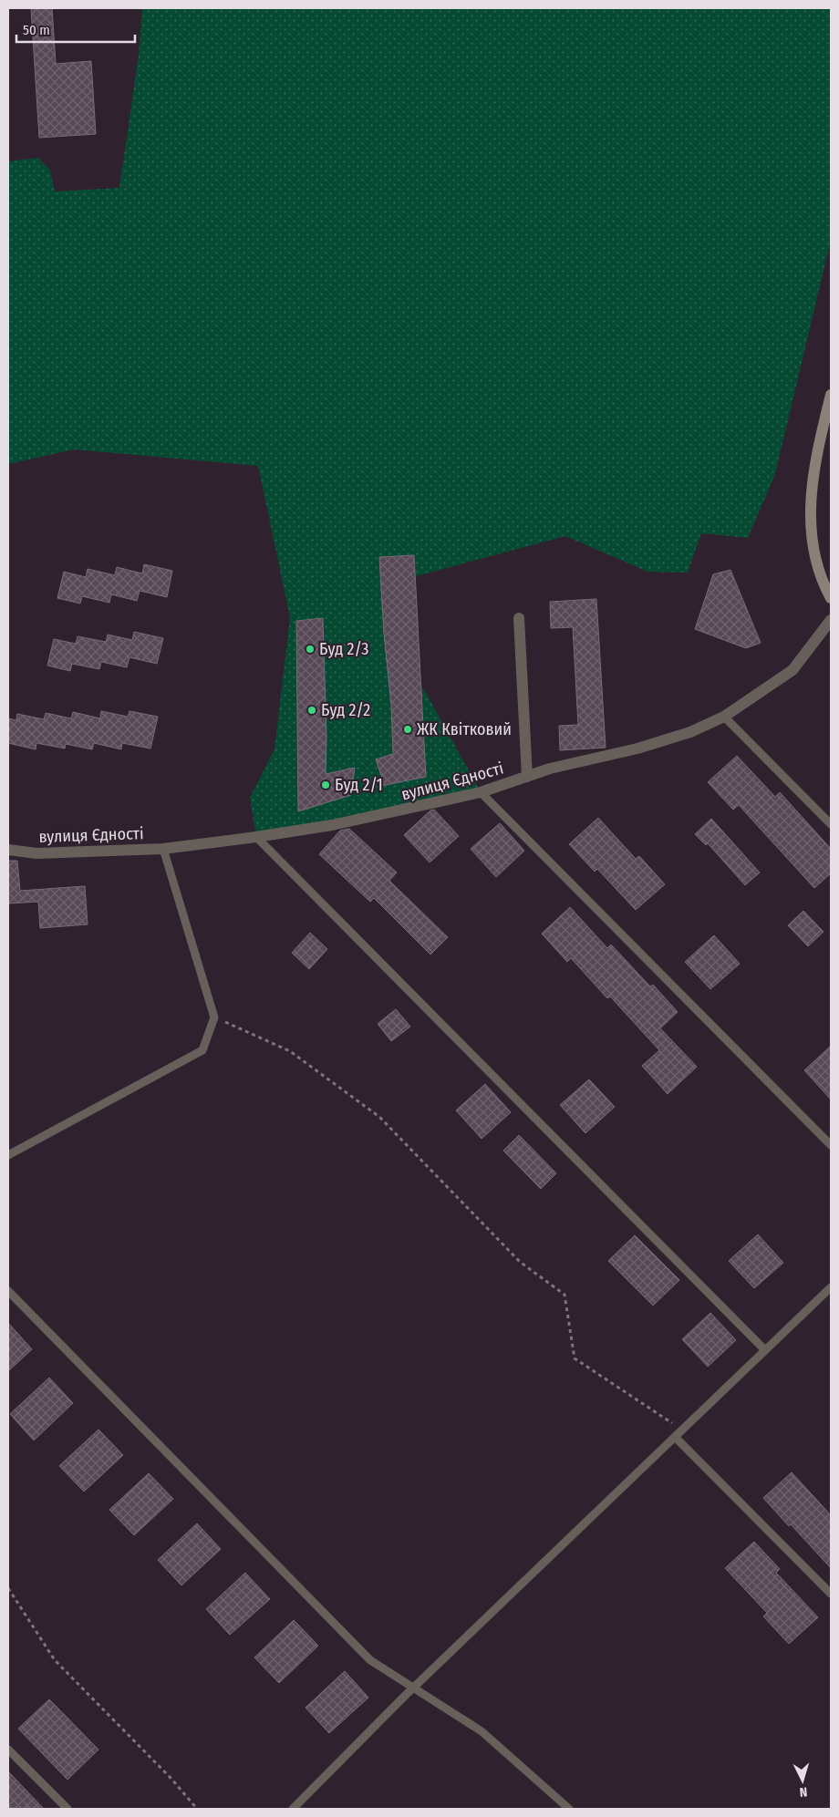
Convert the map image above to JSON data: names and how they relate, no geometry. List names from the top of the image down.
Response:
{
  "streets": {
    "street": ["вулиця Єдності"]
  },
  "places": [
    "Буд 2/3",
    "Буд 2/2",
    "ЖК Квітковий",
    "Буд 2/1"
  ],
  "scale_bar": "50 m",
  "north": "bottom"
}
